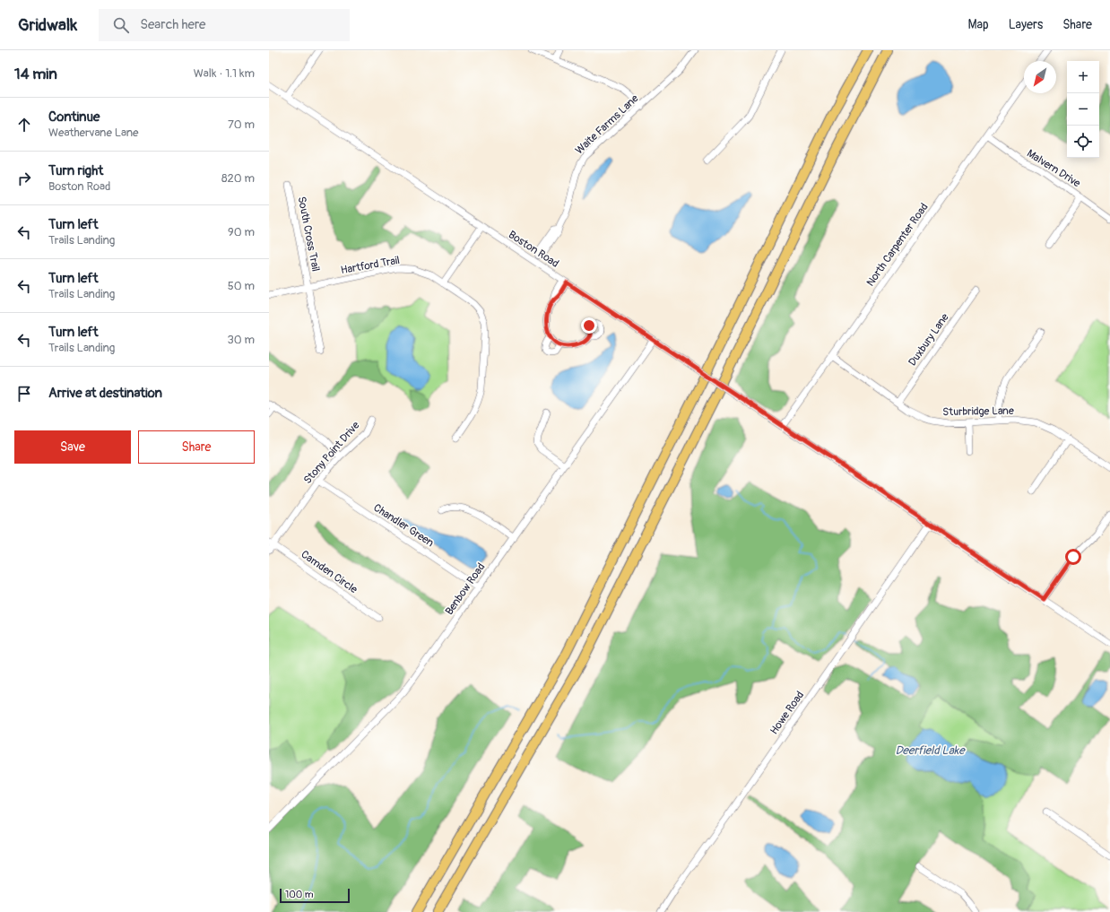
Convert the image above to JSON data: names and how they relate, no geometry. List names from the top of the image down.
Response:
{
  "streets": {
    "street": [
      "Waite Farms Lane",
      "Malvern Drive",
      "South Cross Trail",
      "North Carpenter Road",
      "Boston Road",
      "Hartford Trail",
      "Duxbury Lane",
      "Sturbridge Lane",
      "Stony Point Drive",
      "Chandler Green",
      "Camden Circle",
      "Benbow Road",
      "Howe Road"
    ]
  },
  "crossings": [
    ["Waite Farms Lane", "Boston Road"],
    ["Malvern Drive", "North Carpenter Road"],
    ["South Cross Trail", "Hartford Trail"],
    ["North Carpenter Road", "Boston Road"],
    ["North Carpenter Road", "Sturbridge Lane"],
    ["Boston Road", "Benbow Road"],
    ["Boston Road", "Howe Road"],
    ["Duxbury Lane", "Sturbridge Lane"],
    ["Stony Point Drive", "Chandler Green"],
    ["Stony Point Drive", "Camden Circle"],
    ["Chandler Green", "Benbow Road"]
  ],
  "water": ["Deerfield Lake"],
  "scale_bar": "100 m",
  "north": "bottom left",
  "page": {
    "header": "Gridwalk",
    "search": "Search here",
    "nav": ["Map", "Layers", "Share"],
    "heading": ["14 min", "Walk · 1.1 km"],
    "map_buttons": ["+", "−"],
    "list": [
      ["Continue", "Weathervane Lane", "70 m"],
      ["Turn right", "Boston Road", "820 m"],
      ["Turn left", "Trails Landing", "90 m"],
      ["Turn left", "Trails Landing", "50 m"],
      ["Turn left", "Trails Landing", "30 m"],
      "Arrive at destination"
    ],
    "buttons": ["Save", "Share"],
    "scale": "100 m"
  }
}
